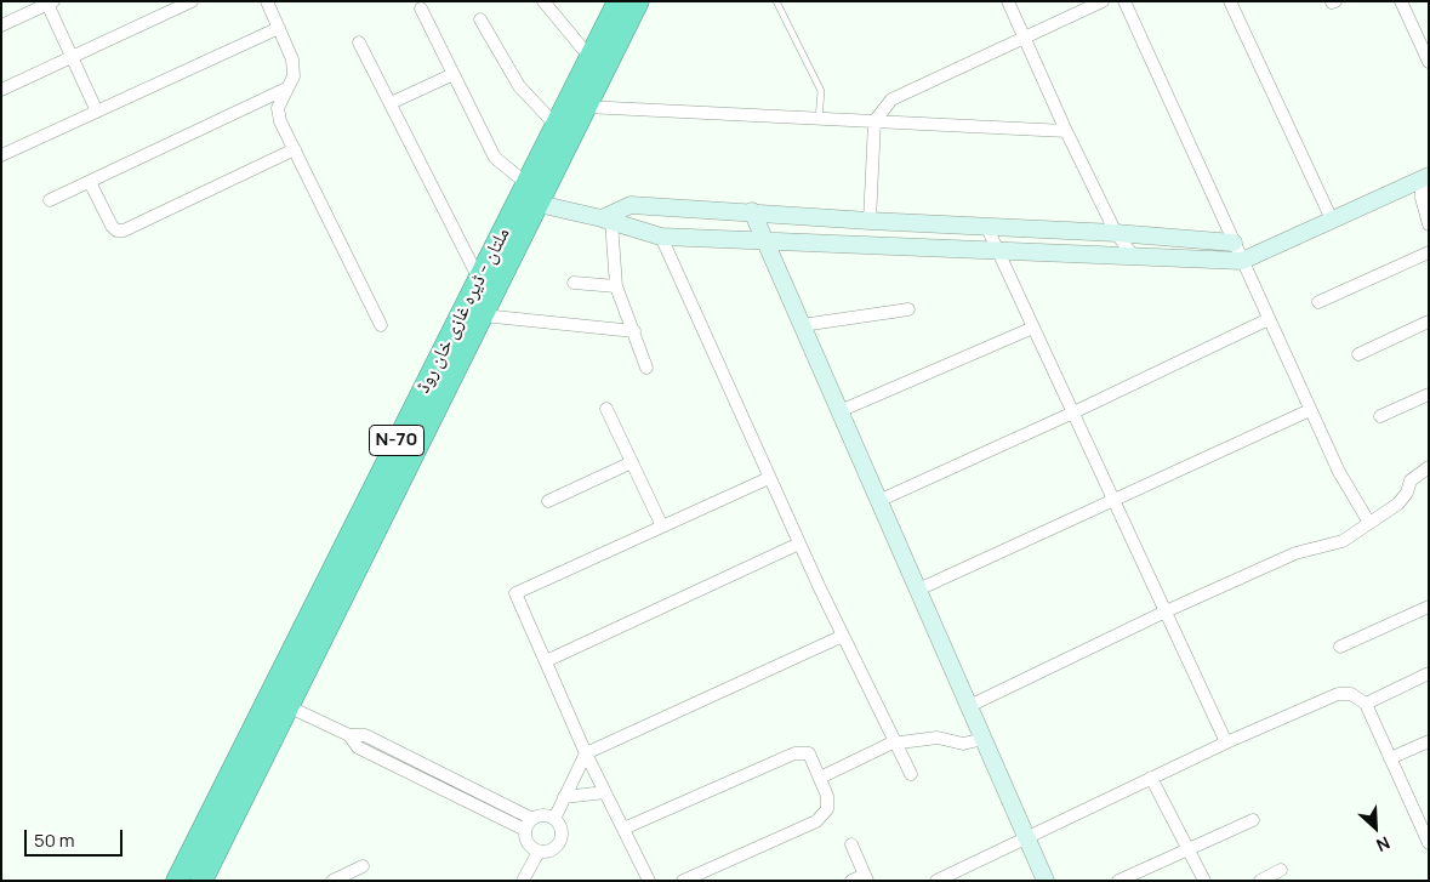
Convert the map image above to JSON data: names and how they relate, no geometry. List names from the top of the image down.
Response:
{
  "streets": {
    "highway": ["ملتان - ڈیرہ غازی خان روڈ", "N-70"]
  },
  "scale_bar": "50 m",
  "north": "bottom right"
}
